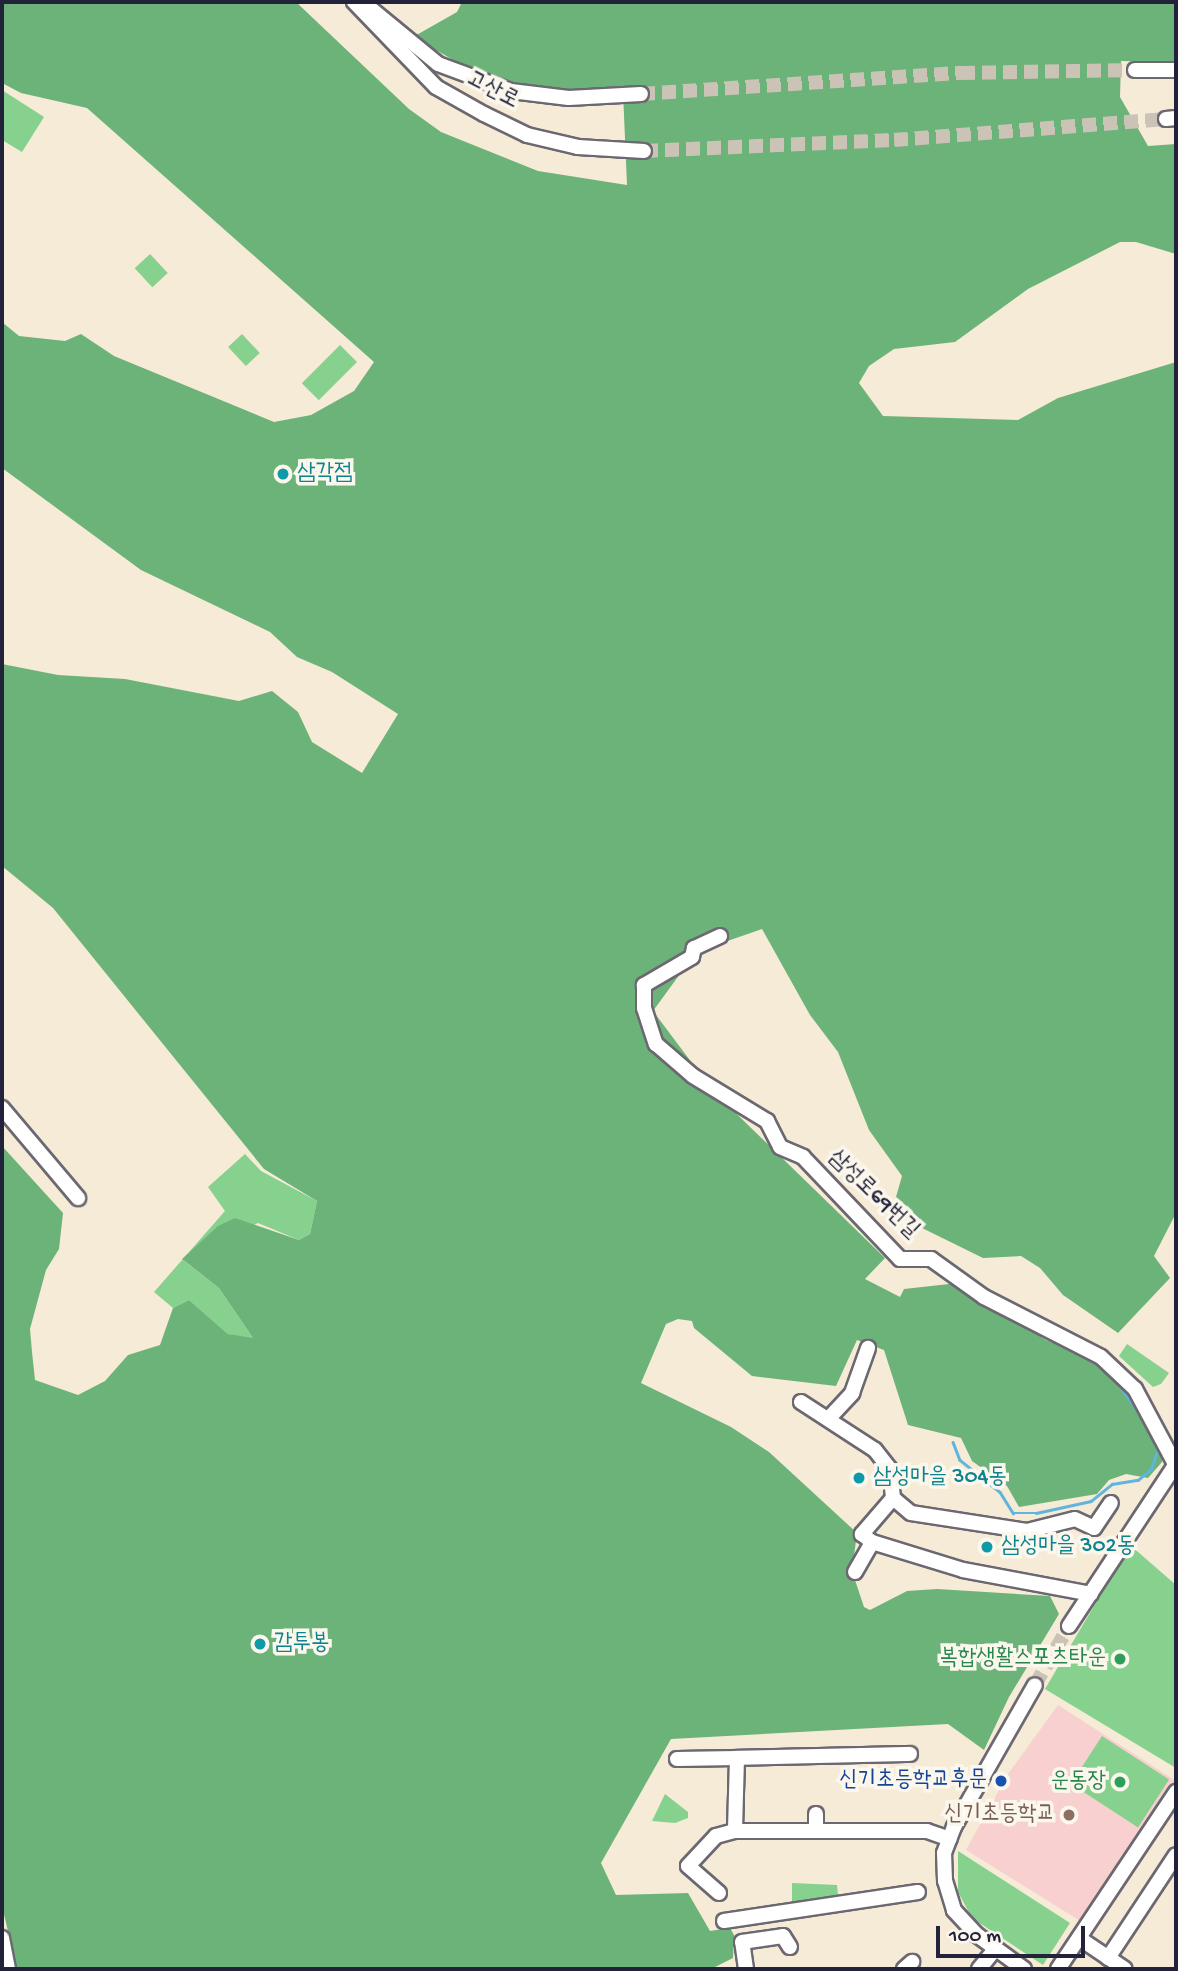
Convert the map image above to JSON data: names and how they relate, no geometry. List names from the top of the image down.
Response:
{
  "streets": {
    "street": ["고산로", "삼성로69번길"]
  },
  "places": [
    "삼각점",
    "삼성마을 304동",
    "삼성마을 302동",
    "감투봉",
    "복합생활스포츠타운",
    "신기초등학교후문",
    "운동장",
    "신기초등학교"
  ],
  "scale_bar": "100 m"
}
